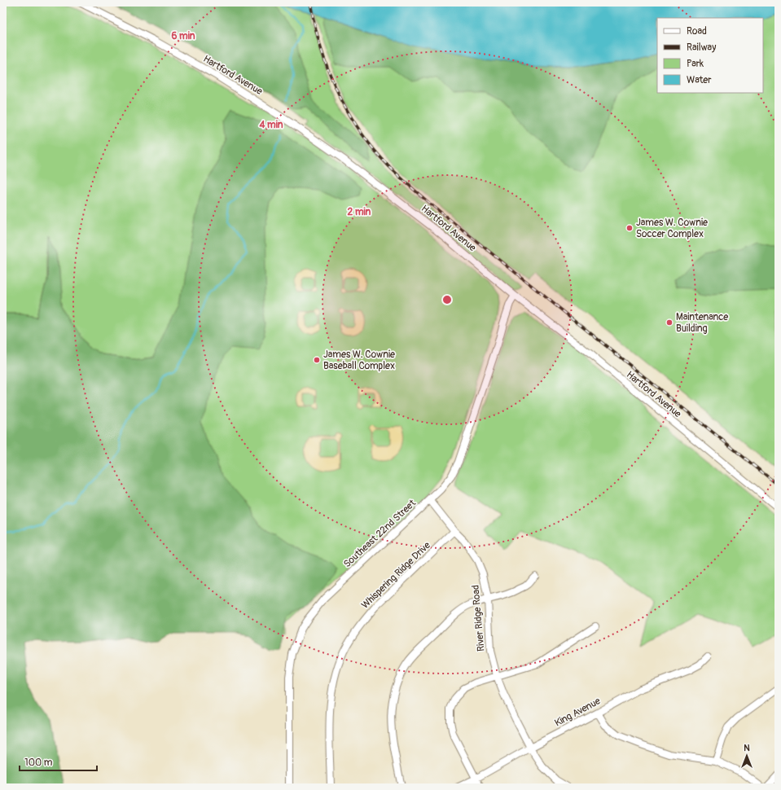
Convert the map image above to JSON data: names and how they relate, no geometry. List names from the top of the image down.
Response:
{
  "streets": {
    "street": [
      "Hartford Avenue",
      "Southeast 22nd Street",
      "Whispering Ridge Drive",
      "River Ridge Road",
      "King Avenue"
    ]
  },
  "crossings": [
    ["Hartford Avenue", "Southeast 22nd Street"],
    ["Southeast 22nd Street", "River Ridge Road"],
    ["Whispering Ridge Drive", "River Ridge Road"],
    ["River Ridge Road", "King Avenue"]
  ],
  "places": ["James W. Cownie Soccer Complex", "Maintenance Building", "James W. Cownie Baseball Complex"],
  "legend": [
    "Road",
    "Railway",
    "Park",
    "Water"
  ],
  "scale_bar": "100 m",
  "north": "top",
  "rings": ["6 min", "4 min", "2 min"]
}
